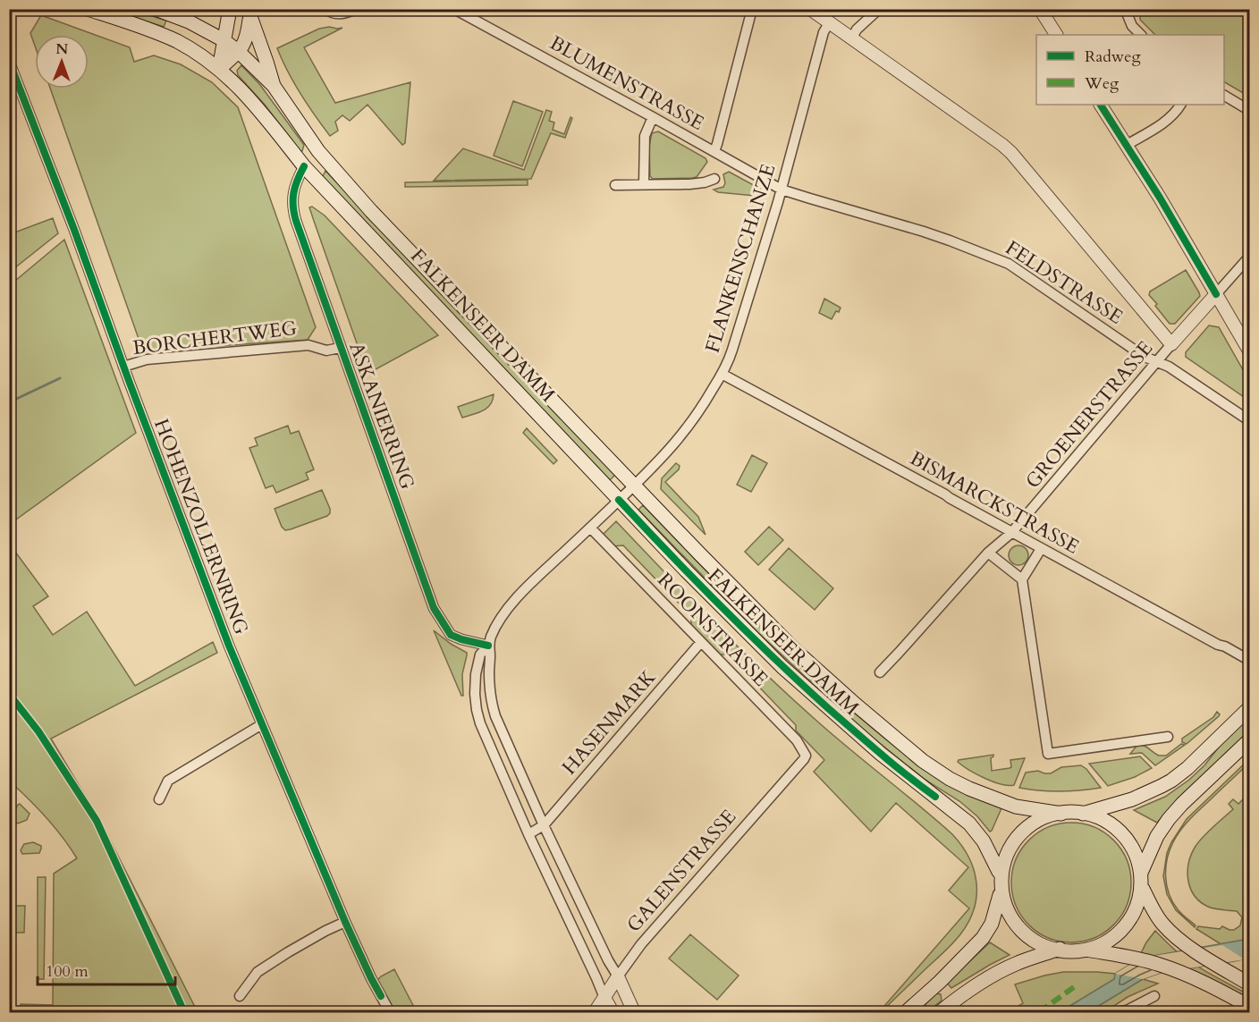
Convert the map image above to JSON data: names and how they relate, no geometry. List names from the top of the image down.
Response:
{
  "streets": {
    "main road": ["FALKENSEER DAMM"],
    "street": [
      "BLUMENSTRASSE",
      "FLANKENSCHANZE",
      "FELDSTRASSE",
      "BORCHERTWEG",
      "GROENERSTRASSE",
      "ASKANIERRING",
      "BISMARCKSTRASSE",
      "HOHENZOLLERNRING",
      "ROONSTRASSE",
      "HASENMARK",
      "GALENSTRASSE"
    ]
  },
  "crossings": [
    ["BLUMENSTRASSE", "FLANKENSCHANZE"],
    ["BLUMENSTRASSE", "FELDSTRASSE"],
    ["FLANKENSCHANZE", "FELDSTRASSE"],
    ["FLANKENSCHANZE", "FALKENSEER DAMM"],
    ["FLANKENSCHANZE", "ASKANIERRING"],
    ["FLANKENSCHANZE", "BISMARCKSTRASSE"],
    ["FLANKENSCHANZE", "ROONSTRASSE"],
    ["FLANKENSCHANZE", "HASENMARK"],
    ["FLANKENSCHANZE", "GALENSTRASSE"],
    ["FELDSTRASSE", "GROENERSTRASSE"],
    ["FALKENSEER DAMM", "ASKANIERRING"],
    ["BORCHERTWEG", "ASKANIERRING"],
    ["BORCHERTWEG", "HOHENZOLLERNRING"],
    ["GROENERSTRASSE", "BISMARCKSTRASSE"],
    ["ROONSTRASSE", "HASENMARK"],
    ["ROONSTRASSE", "GALENSTRASSE"]
  ],
  "legend": ["Radweg", "Weg"],
  "scale_bar": "100 m",
  "north": "top"
}
